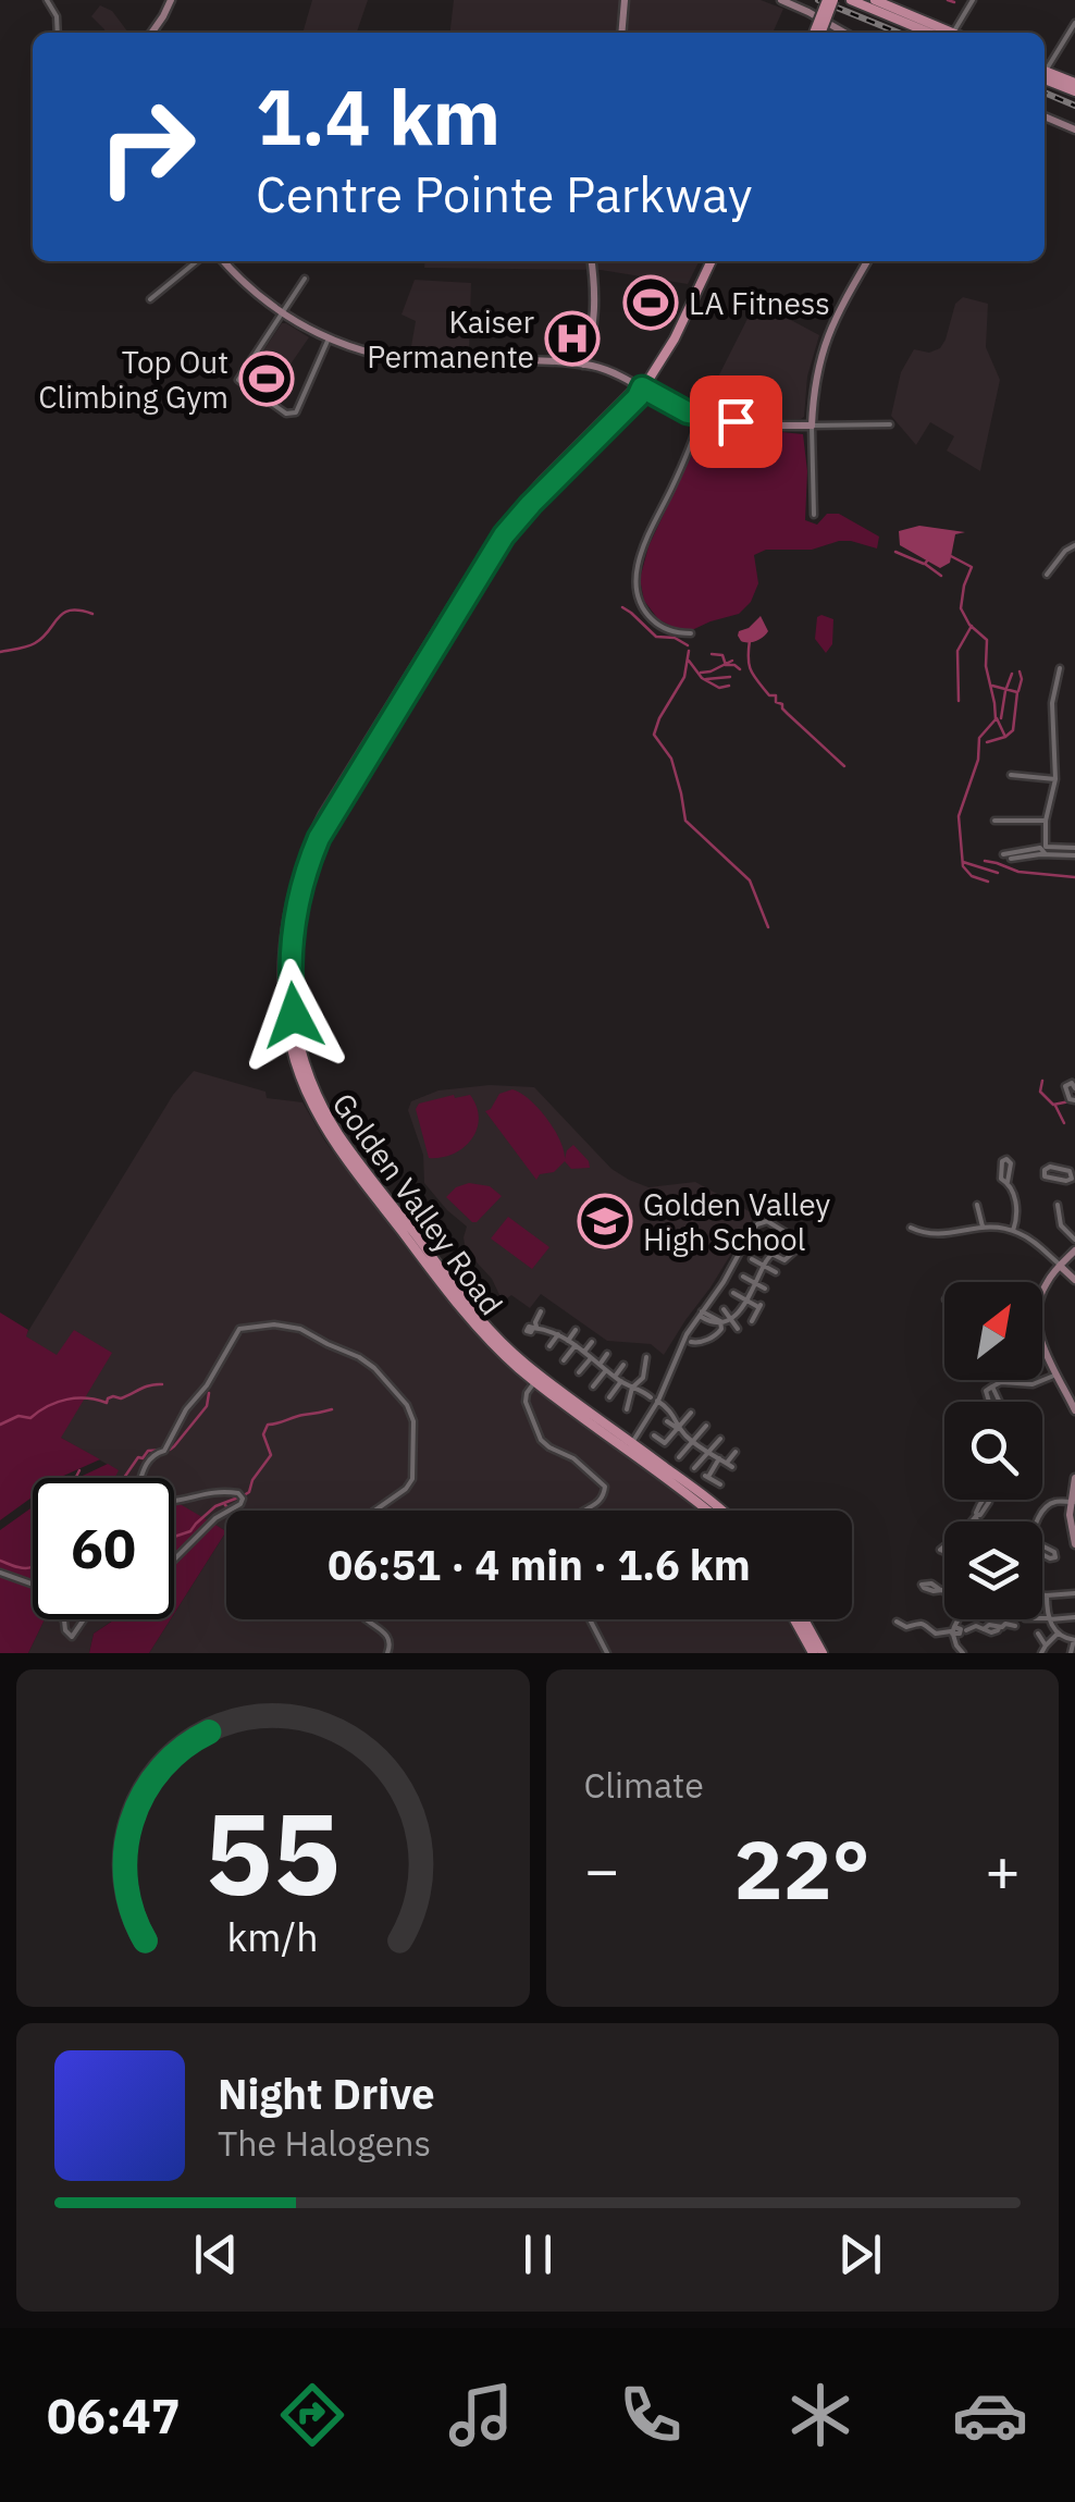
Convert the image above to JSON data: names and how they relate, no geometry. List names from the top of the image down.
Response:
{
  "streets": {
    "main road": ["Golden Valley Road"]
  },
  "places": {
    "sports": ["LA Fitness", "Top Out Climbing Gym"],
    "hospital": ["Kaiser Permanente"],
    "school or university": ["Golden Valley High School"]
  },
  "north": "top right",
  "page": {
    "turn": ["1.4 km", "Centre Pointe Parkway"],
    "limit": "60",
    "trip": "06:51 · 4 min · 1.6 km",
    "tile": "Climate",
    "heat": ["−", "22°", "+"],
    "song": ["Night Drive", "The Halogens"],
    "tabs": "06:47",
    "gauge": ["55", "km/h"]
  }
}
